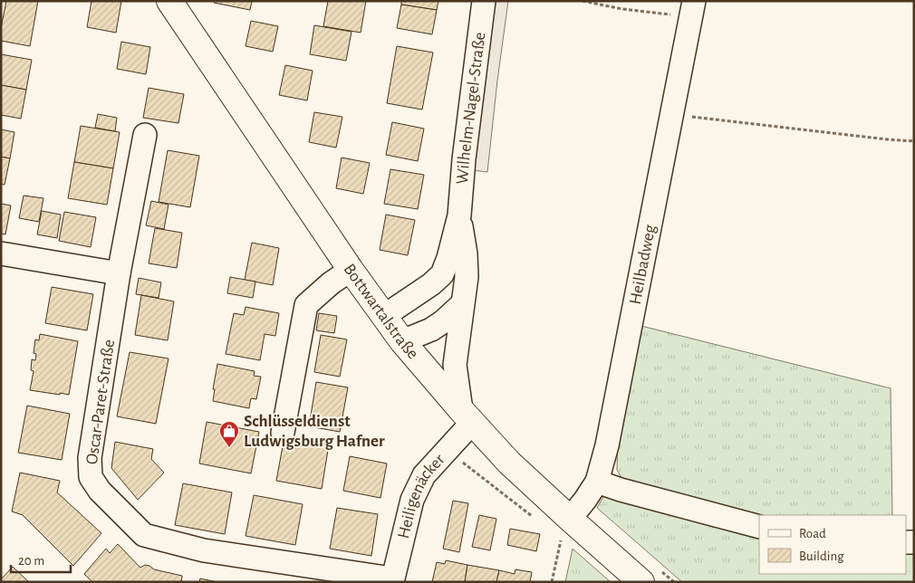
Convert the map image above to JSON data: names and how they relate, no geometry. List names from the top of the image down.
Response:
{
  "streets": {
    "main road": ["Bottwartalstraße"],
    "street": [
      "Wilhelm-Nagel-Straße",
      "Heilbadweg",
      "Oscar-Paret-Straße",
      "Heiligenäcker"
    ]
  },
  "crossings": [
    ["Wilhelm-Nagel-Straße", "Bottwartalstraße"],
    ["Wilhelm-Nagel-Straße", "Heiligenäcker"],
    ["Heilbadweg", "Bottwartalstraße"],
    ["Bottwartalstraße", "Heiligenäcker"],
    ["Oscar-Paret-Straße", "Heiligenäcker"]
  ],
  "places": {
    "shop": ["Schlüsseldienst Ludwigsburg Hafner"]
  },
  "legend": ["Road", "Building"],
  "scale_bar": "20 m"
}
